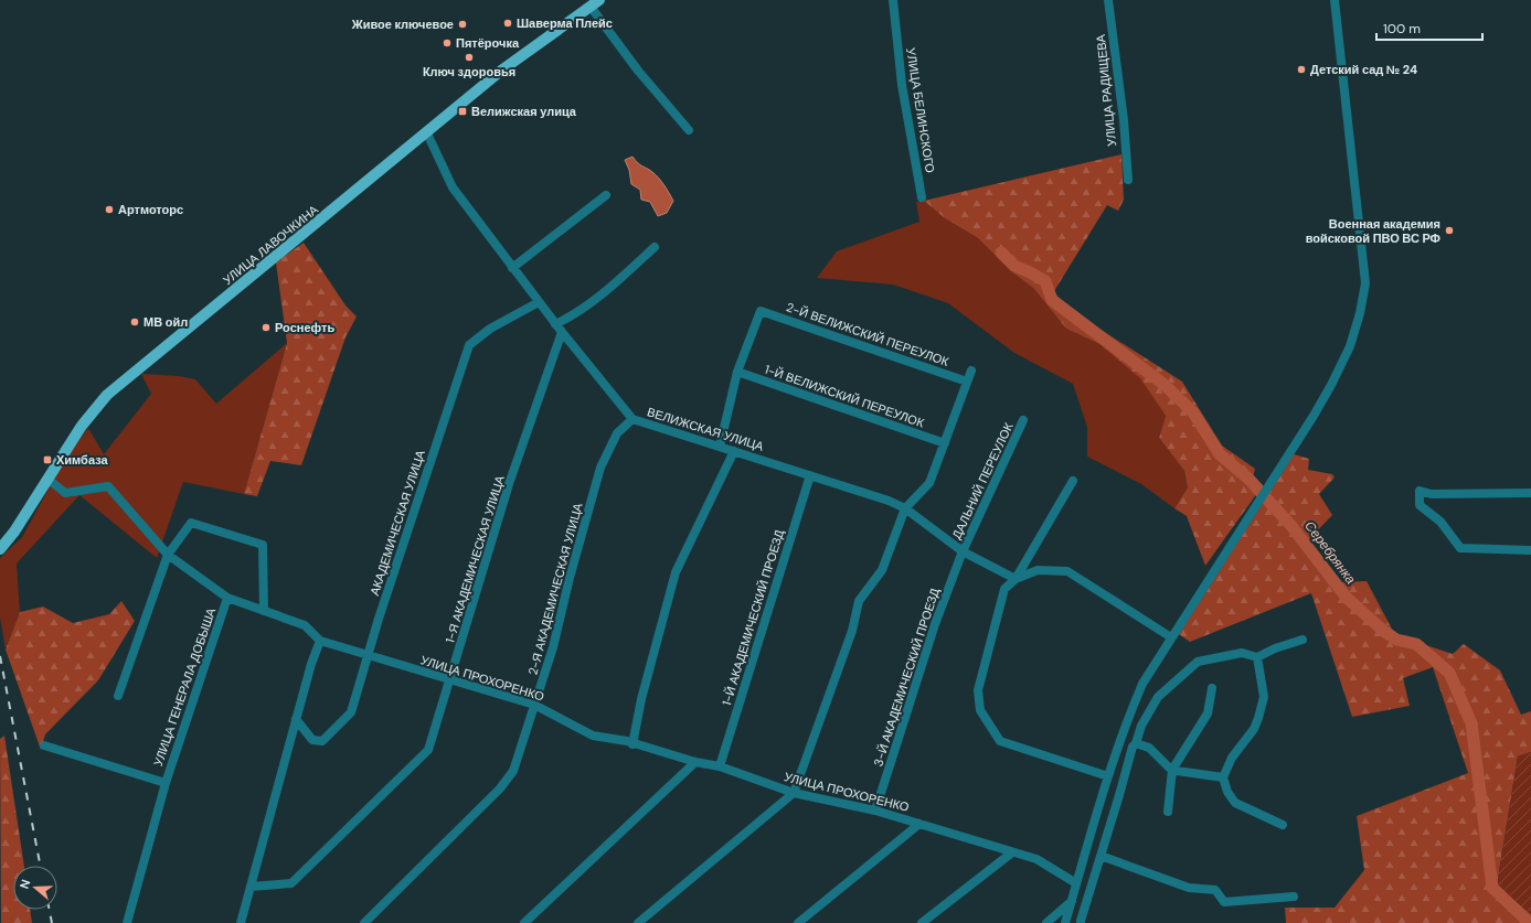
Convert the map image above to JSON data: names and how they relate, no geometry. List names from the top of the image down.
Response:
{
  "streets": {
    "main road": ["УЛИЦА ЛАВОЧКИНА"],
    "street": [
      "УЛИЦА РАДИЩЕВА",
      "УЛИЦА БЕЛИНСКОГО",
      "2-Й ВЕЛИЖСКИЙ ПЕРЕУЛОК",
      "1-Й ВЕЛИЖСКИЙ ПЕРЕУЛОК",
      "ВЕЛИЖСКАЯ УЛИЦА",
      "ДАЛЬНИЙ ПЕРЕУЛОК",
      "АКАДЕМИЧЕСКАЯ УЛИЦА",
      "1-Я АКАДЕМИЧЕСКАЯ УЛИЦА",
      "2-Я АКАДЕМИЧЕСКАЯ УЛИЦА",
      "1-Й АКАДЕМИЧЕСКИЙ ПРОЕЗД",
      "3-Й АКАДЕМИЧЕСКИЙ ПРОЕЗД",
      "УЛИЦА ПРОХОРЕНКО",
      "УЛИЦА ГЕНЕРАЛА ДОБЫША"
    ]
  },
  "crossings": [
    ["УЛИЦА ЛАВОЧКИНА", "ВЕЛИЖСКАЯ УЛИЦА"],
    ["УЛИЦА ЛАВОЧКИНА", "УЛИЦА ПРОХОРЕНКО"],
    ["2-Й ВЕЛИЖСКИЙ ПЕРЕУЛОК", "1-Й ВЕЛИЖСКИЙ ПЕРЕУЛОК"],
    ["ВЕЛИЖСКАЯ УЛИЦА", "ДАЛЬНИЙ ПЕРЕУЛОК"],
    ["ВЕЛИЖСКАЯ УЛИЦА", "АКАДЕМИЧЕСКАЯ УЛИЦА"],
    ["ВЕЛИЖСКАЯ УЛИЦА", "1-Я АКАДЕМИЧЕСКАЯ УЛИЦА"],
    ["ВЕЛИЖСКАЯ УЛИЦА", "2-Я АКАДЕМИЧЕСКАЯ УЛИЦА"],
    ["ВЕЛИЖСКАЯ УЛИЦА", "1-Й АКАДЕМИЧЕСКИЙ ПРОЕЗД"],
    ["ВЕЛИЖСКАЯ УЛИЦА", "3-Й АКАДЕМИЧЕСКИЙ ПРОЕЗД"],
    ["ДАЛЬНИЙ ПЕРЕУЛОК", "3-Й АКАДЕМИЧЕСКИЙ ПРОЕЗД"],
    ["АКАДЕМИЧЕСКАЯ УЛИЦА", "УЛИЦА ПРОХОРЕНКО"],
    ["1-Я АКАДЕМИЧЕСКАЯ УЛИЦА", "УЛИЦА ПРОХОРЕНКО"],
    ["2-Я АКАДЕМИЧЕСКАЯ УЛИЦА", "УЛИЦА ПРОХОРЕНКО"],
    ["1-Й АКАДЕМИЧЕСКИЙ ПРОЕЗД", "УЛИЦА ПРОХОРЕНКО"],
    ["3-Й АКАДЕМИЧЕСКИЙ ПРОЕЗД", "УЛИЦА ПРОХОРЕНКО"],
    ["УЛИЦА ПРОХОРЕНКО", "УЛИЦА ГЕНЕРАЛА ДОБЫША"]
  ],
  "water": ["Серебрянка"],
  "places": {
    "other": [
      "Шаверма Плейс",
      "Живое ключевое",
      "Пятёрочка",
      "Ключ здоровья",
      "Детский сад № 24",
      "Артмоторс",
      "Военная академия войсковой ПВО ВС РФ",
      "МВ ойл",
      "Роснефть"
    ],
    "transit": ["Велижская улица", "Химбаза"]
  },
  "scale_bar": "100 m",
  "north": "left"
}
